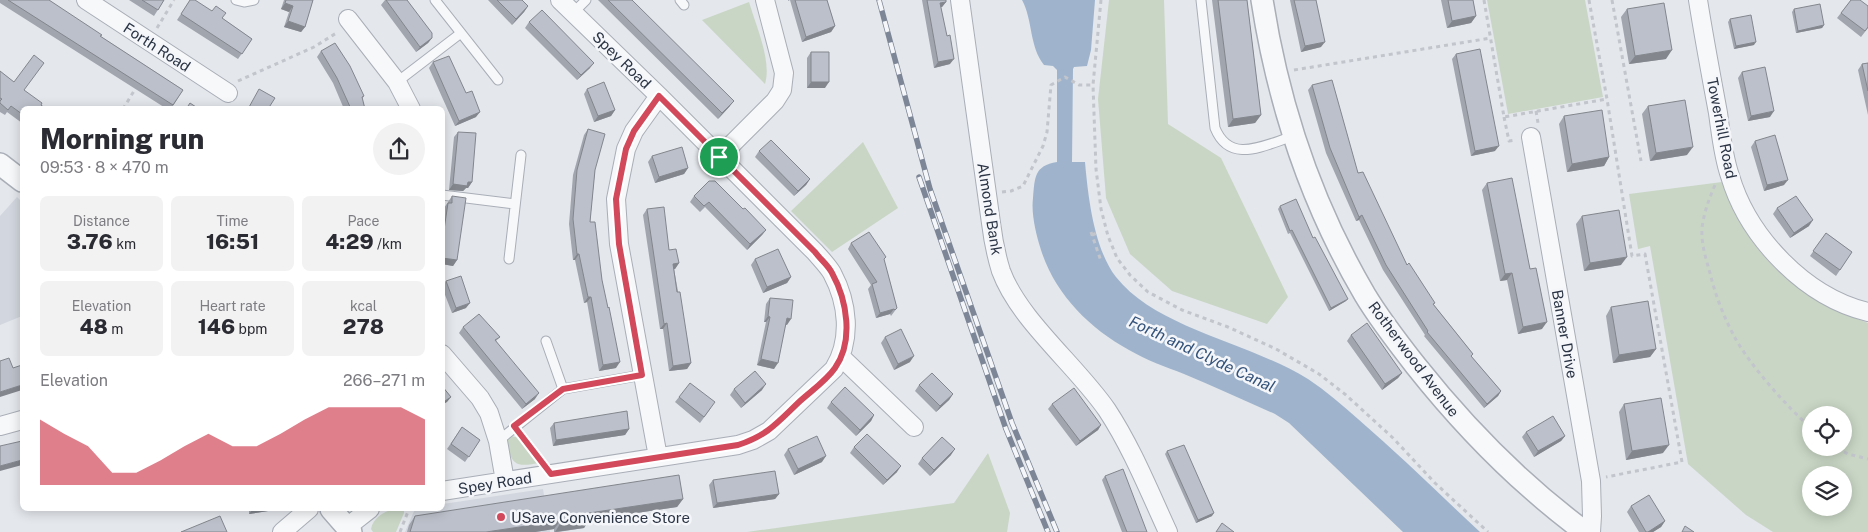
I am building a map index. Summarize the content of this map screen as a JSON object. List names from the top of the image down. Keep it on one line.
{"streets":{"street":["Forth Road","Spey Road","Towerhill Road","Almond Bank","Banner Drive","Rotherwood Avenue"]},"water":["Forth and Clyde Canal"],"places":["USave Convenience Store"],"page":{"heading":["Morning run","09:53 · 8 × 470 m"],"stats":[["Distance","3.76 km"],["Time","16:51"],["Pace","4:29 /km"],["Elevation","48 m"],["Heart rate","146 bpm"],["kcal","278"]],"chart":["Elevation","266–271 m"]}}
